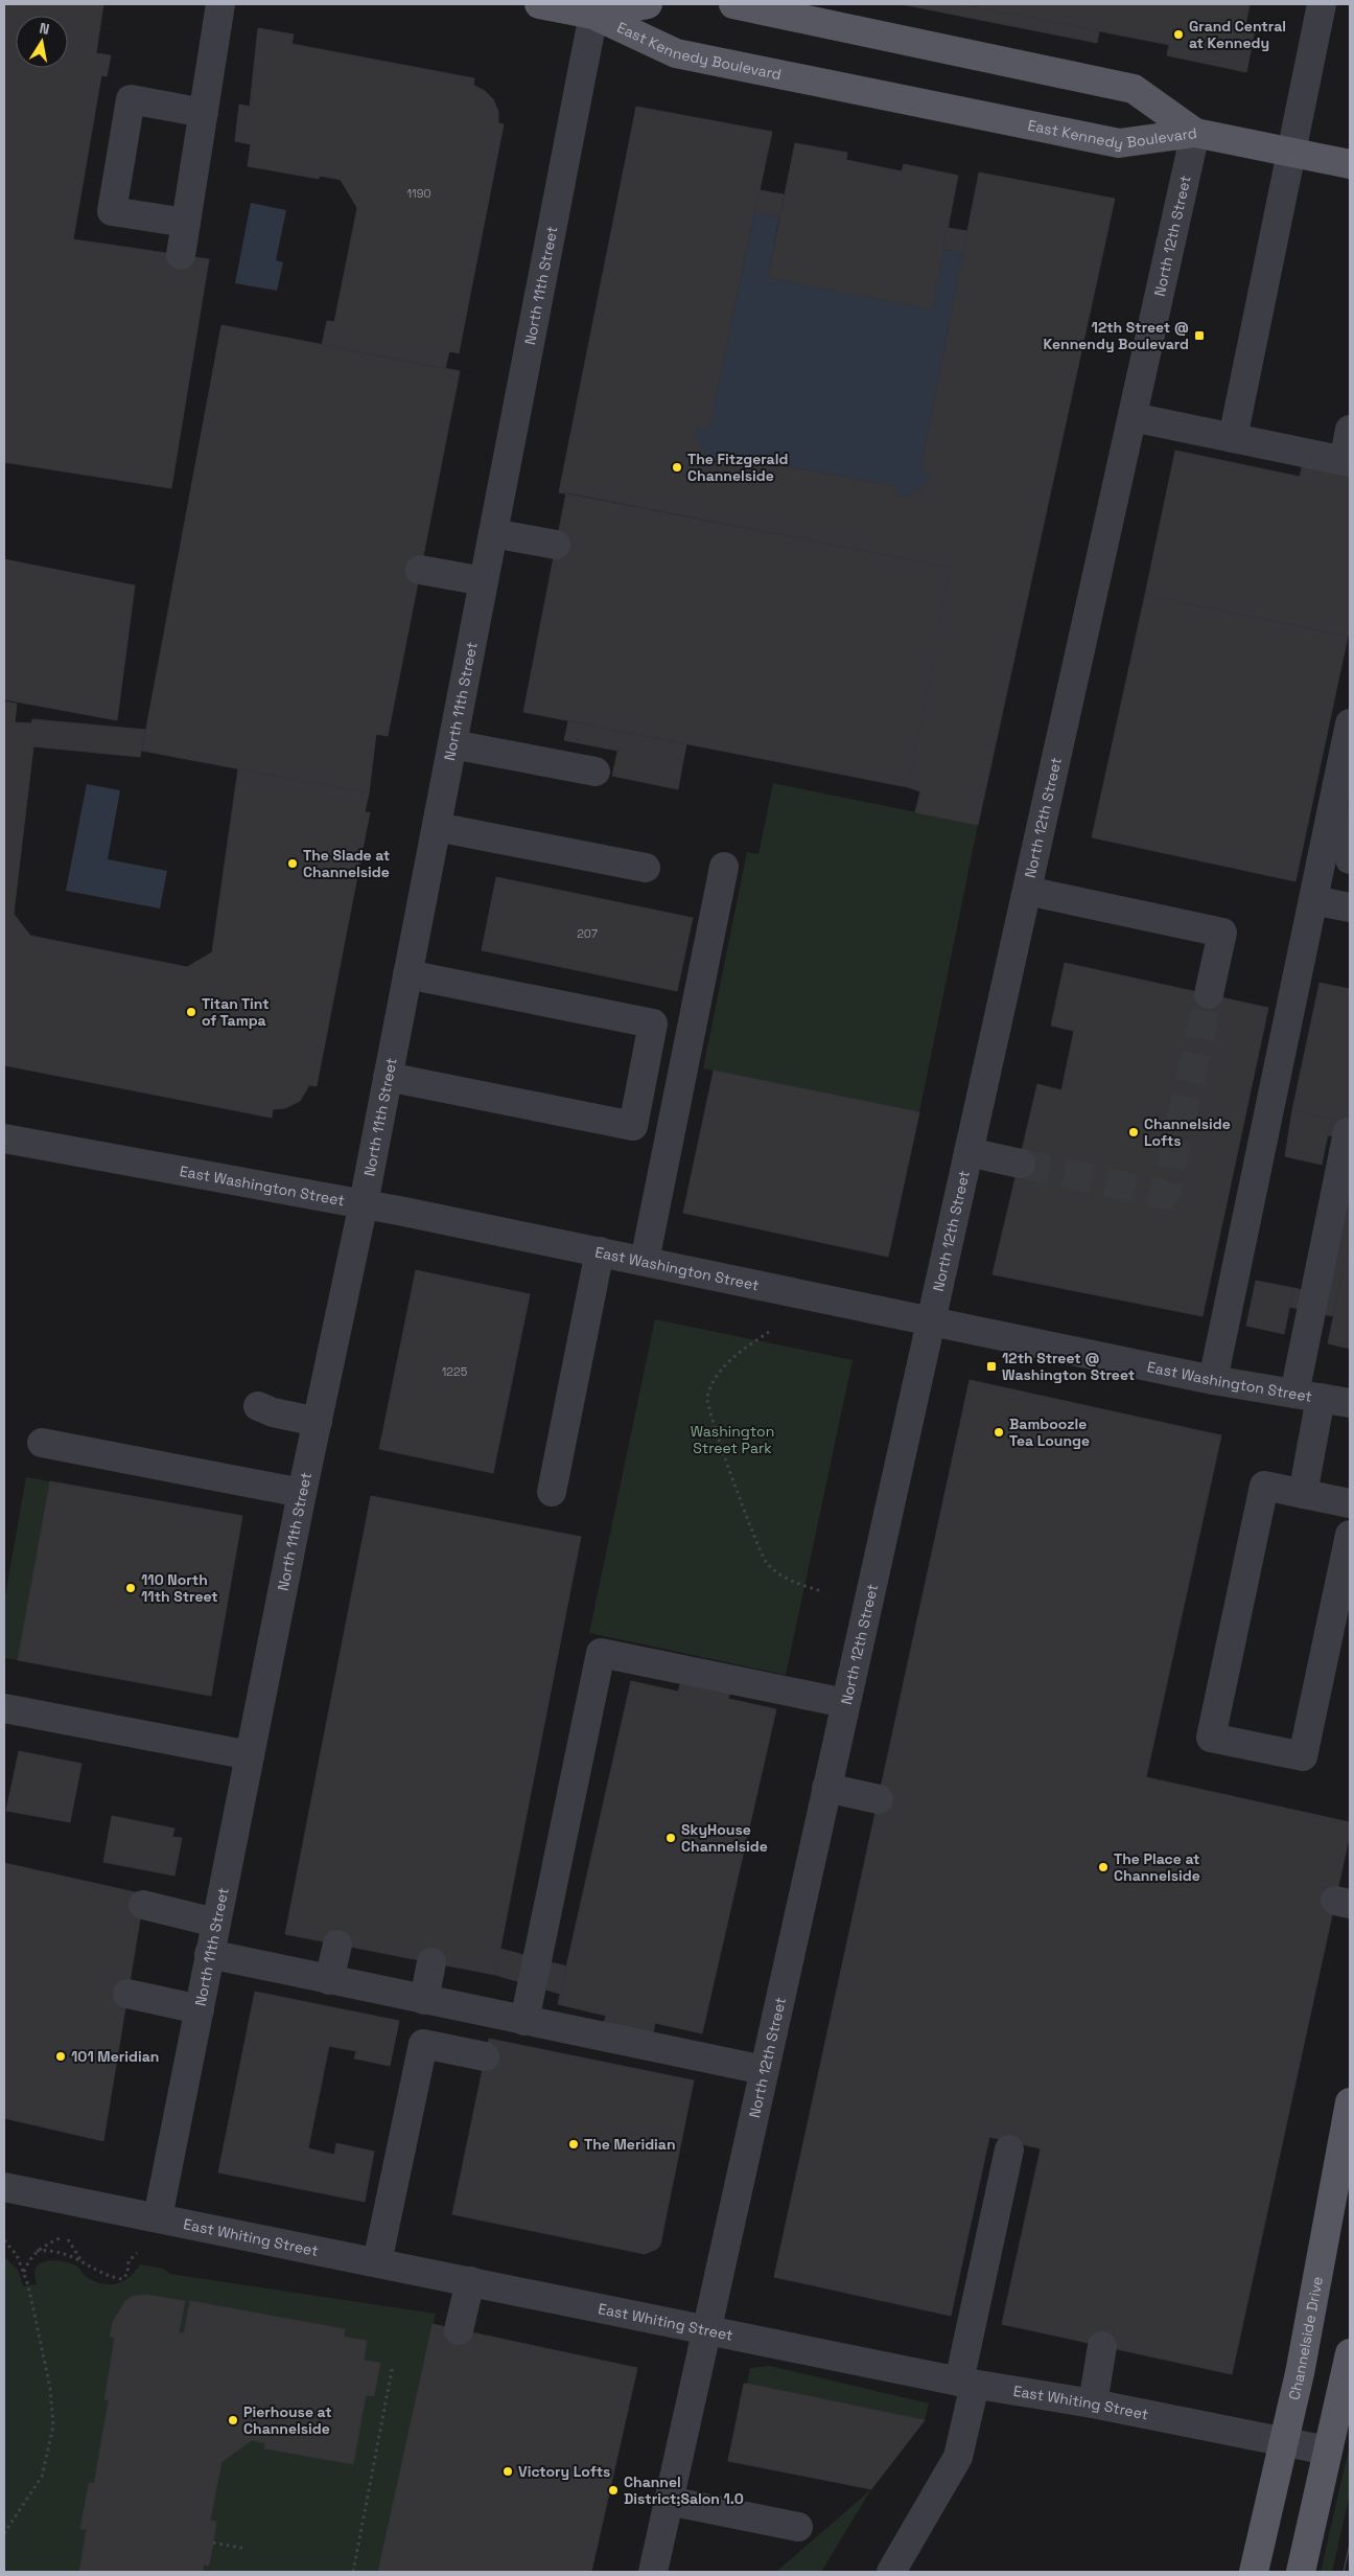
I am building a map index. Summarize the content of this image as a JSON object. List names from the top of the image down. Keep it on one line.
{"streets":{"main road":["East Kennedy Boulevard","Channelside Drive"],"street":["North 12th Street","North 11th Street","East Washington Street","East Whiting Street"]},"crossings":[["East Kennedy Boulevard","North 12th Street"],["East Kennedy Boulevard","North 11th Street"],["North 12th Street","East Washington Street"],["North 12th Street","East Whiting Street"],["North 11th Street","East Washington Street"],["North 11th Street","East Whiting Street"],["East Whiting Street","Channelside Drive"]],"parks":["Washington Street Park"],"places":{"other":["Grand Central at Kennedy","The Fitzgerald Channelside","The Slade at Channelside","Titan Tint of Tampa","Channelside Lofts","Bamboozle Tea Lounge","110 North 11th Street","SkyHouse Channelside","The Place at Channelside","101 Meridian","The Meridian","Pierhouse at Channelside","Victory Lofts","Channel District;Salon 1.0"],"transit":["12th Street @ Kennendy Boulevard","12th Street @ Washington Street"]},"house_numbers":["1190","207","1225"],"north":"top"}
